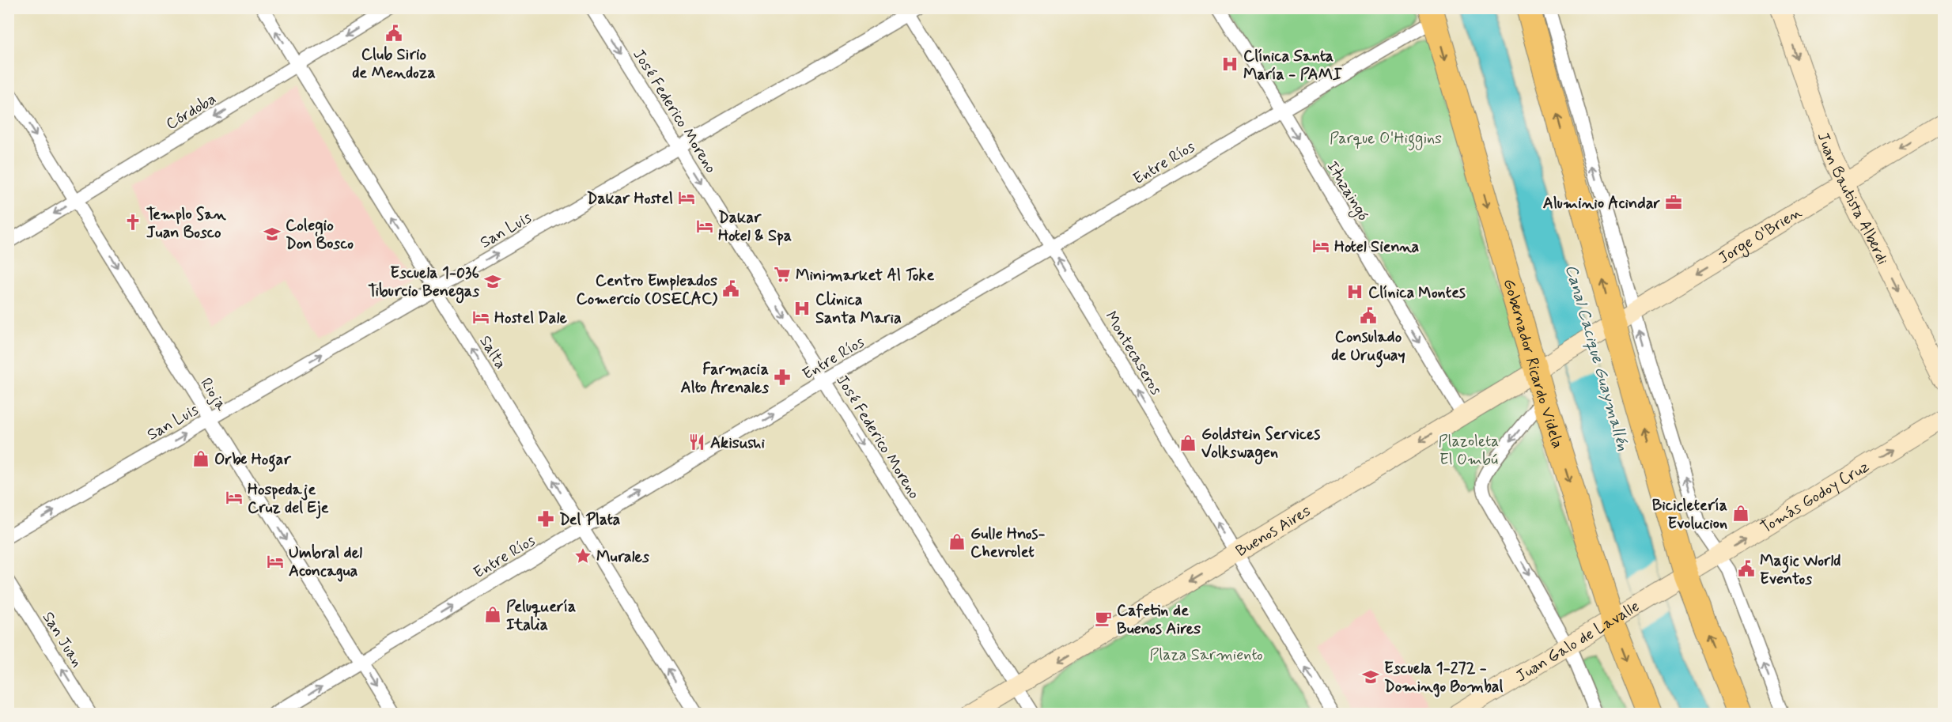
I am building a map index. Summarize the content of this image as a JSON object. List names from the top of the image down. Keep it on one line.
{"streets":{"highway":["Gobernador Ricardo Videla"],"street":["Córdoba","José Federico Moreno","Entre Ríos","Ituzaingó","Juan Bautista Alberdi","San Luis","Jorge O'Brien","Salta","Montecaseros","Rioja","Tomás Godoy Cruz","Buenos Aires","San Juan","Juan Galo de Lavalle"]},"crossings":[["Córdoba","Salta"],["Córdoba","Rioja"],["José Federico Moreno","Entre Ríos"],["José Federico Moreno","San Luis"],["José Federico Moreno","Buenos Aires"],["Entre Ríos","Ituzaingó"],["Entre Ríos","Salta"],["Entre Ríos","Montecaseros"],["Entre Ríos","Gobernador Ricardo Videla"],["Entre Ríos","Rioja"],["Ituzaingó","Buenos Aires"],["Juan Bautista Alberdi","Jorge O'Brien"],["San Luis","Salta"],["San Luis","Montecaseros"],["San Luis","Rioja"],["Jorge O'Brien","Buenos Aires"],["Montecaseros","Buenos Aires"],["Gobernador Ricardo Videla","Buenos Aires"],["Gobernador Ricardo Videla","Juan Galo de Lavalle"],["Tomás Godoy Cruz","Juan Galo de Lavalle"]],"one_way":["Córdoba","José Federico Moreno","Entre Ríos","Ituzaingó","Juan Bautista Alberdi","San Luis","Jorge O'Brien","Salta","Montecaseros","Rioja","Tomás Godoy Cruz","Buenos Aires","San Juan"],"water":["Canal Cacique Guaymallén"],"parks":["Parque O'Higgins","Plazoleta El Ombú","Plaza Sarmiento"],"places":{"public building":["Club Sirio de Mendoza","Centro Empleados Comercio (OSECAC)","Consulado de Uruguay","Magic World Eventos"],"hospital":["Clínica Santa María - PAMI","Clínica Montes","Clinica Santa Maria"],"hotel":["Dakar Hostel","Dakar Hotel & Spa","Hotel Sienna","Hostel Dale","Hospedaje Cruz del Eje","Umbral del Aconcagua"],"office":["Aluminio Acindar"],"church":["Templo San Juan Bosco"],"school or university":["Colegio Don Bosco","Escuela 1-036 Tiburcio Benegas","Escuela 1-272 - Domingo Bombal"],"supermarket":["Minimarket Al Toke"],"pharmacy":["Farmacia Alto Arenales","Del Plata"],"restaurant":["Akisushi"],"shop":["Goldstein Services Volkswagen","Orbe Hogar","Bicicletería Evolucion","Gulle Hnos- Chevrolet","Peluquería Italia"],"place":["Murales"],"cafe":["Cafetin de Buenos Aires"]}}
